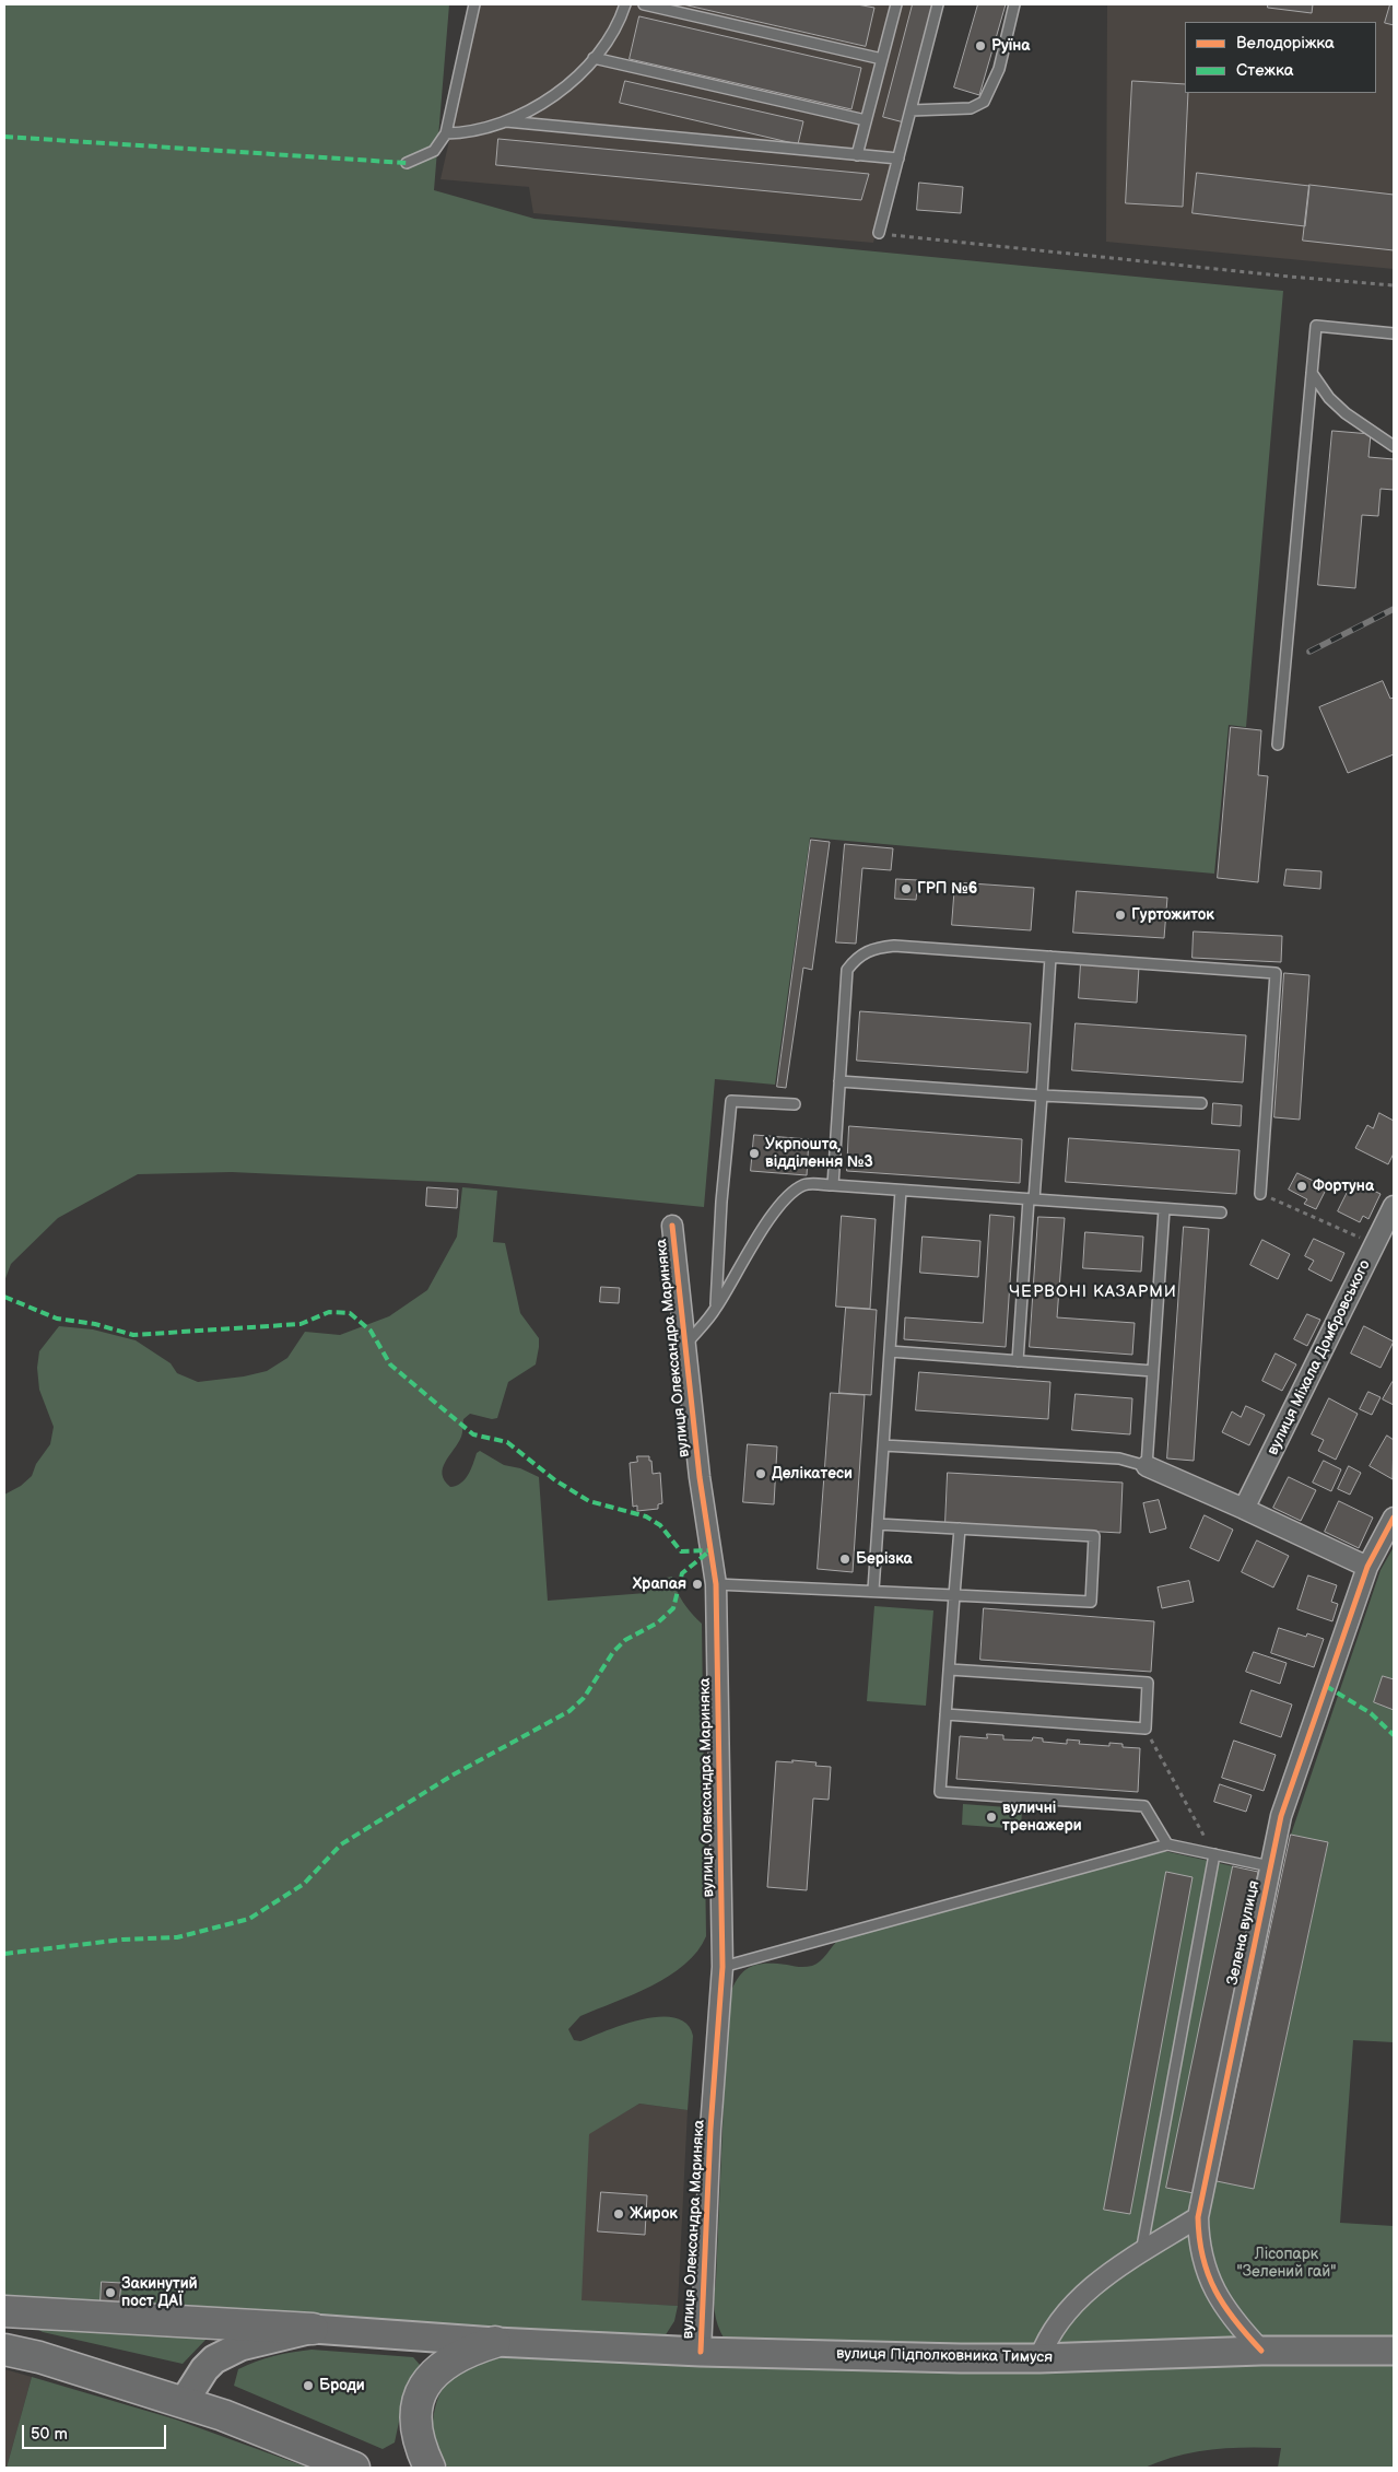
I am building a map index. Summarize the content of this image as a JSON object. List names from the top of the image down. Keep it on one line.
{"streets":{"main road":["вулиця Підполковника Тимуся"],"street":["вулиця Олександра Мариняка","вулиця Міхала Домбровського","Зелена вулиця"]},"crossings":[["вулиця Олександра Мариняка","вулиця Підполковника Тимуся"],["Зелена вулиця","вулиця Підполковника Тимуся"]],"districts":["ЧЕРВОНІ КАЗАРМИ"],"parks":["Лісопарк \"Зелений гай\""],"places":["Руїна","ГРП №6","Гуртожиток","Укрпошта, відділення №3","Фортуна","Делікатеси","Берізка","Храпая","вуличні тренажери","Жирок","Закинутий пост ДАЇ","Броди"],"legend":["Велодоріжка","Стежка"],"scale_bar":"50 m"}
